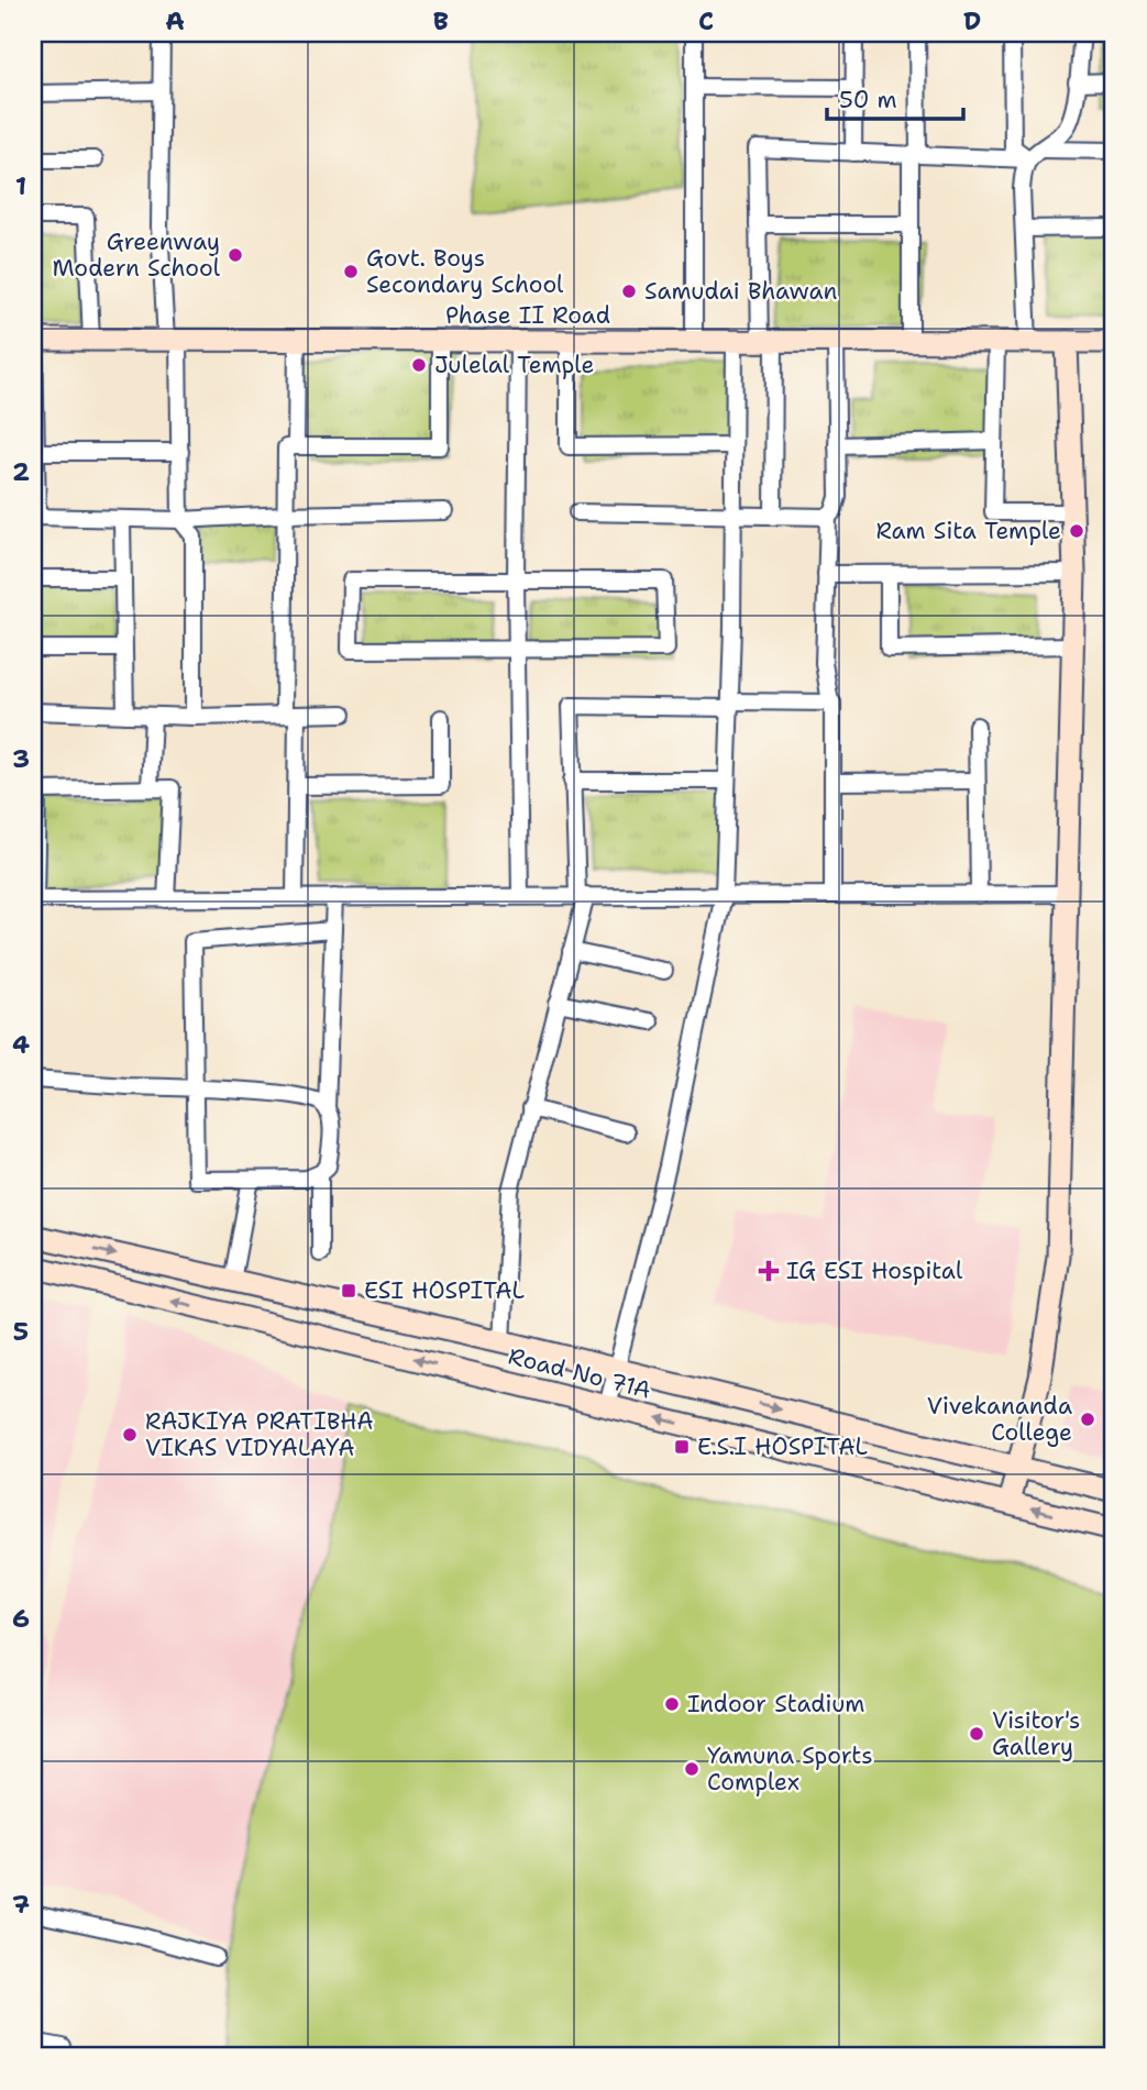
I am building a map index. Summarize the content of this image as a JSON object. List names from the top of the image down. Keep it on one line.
{"streets":{"street":["Phase II Road","Road No 71A"]},"places":{"other":["Greenway Modern School","Govt. Boys Secondary School","Samudai Bhawan","Julelal Temple","Ram Sita Temple","Vivekananda College","RAJKIYA PRATIBHA VIKAS VIDYALAYA","Indoor Stadium","Visitor's Gallery","Yamuna Sports Complex"],"health":["IG ESI Hospital"],"transit":["ESI HOSPITAL","E.S.I HOSPITAL"]},"scale_bar":"50 m","grid":{"columns":["A","B","C","D"],"rows":["1","2","3","4","5","6","7"]}}
